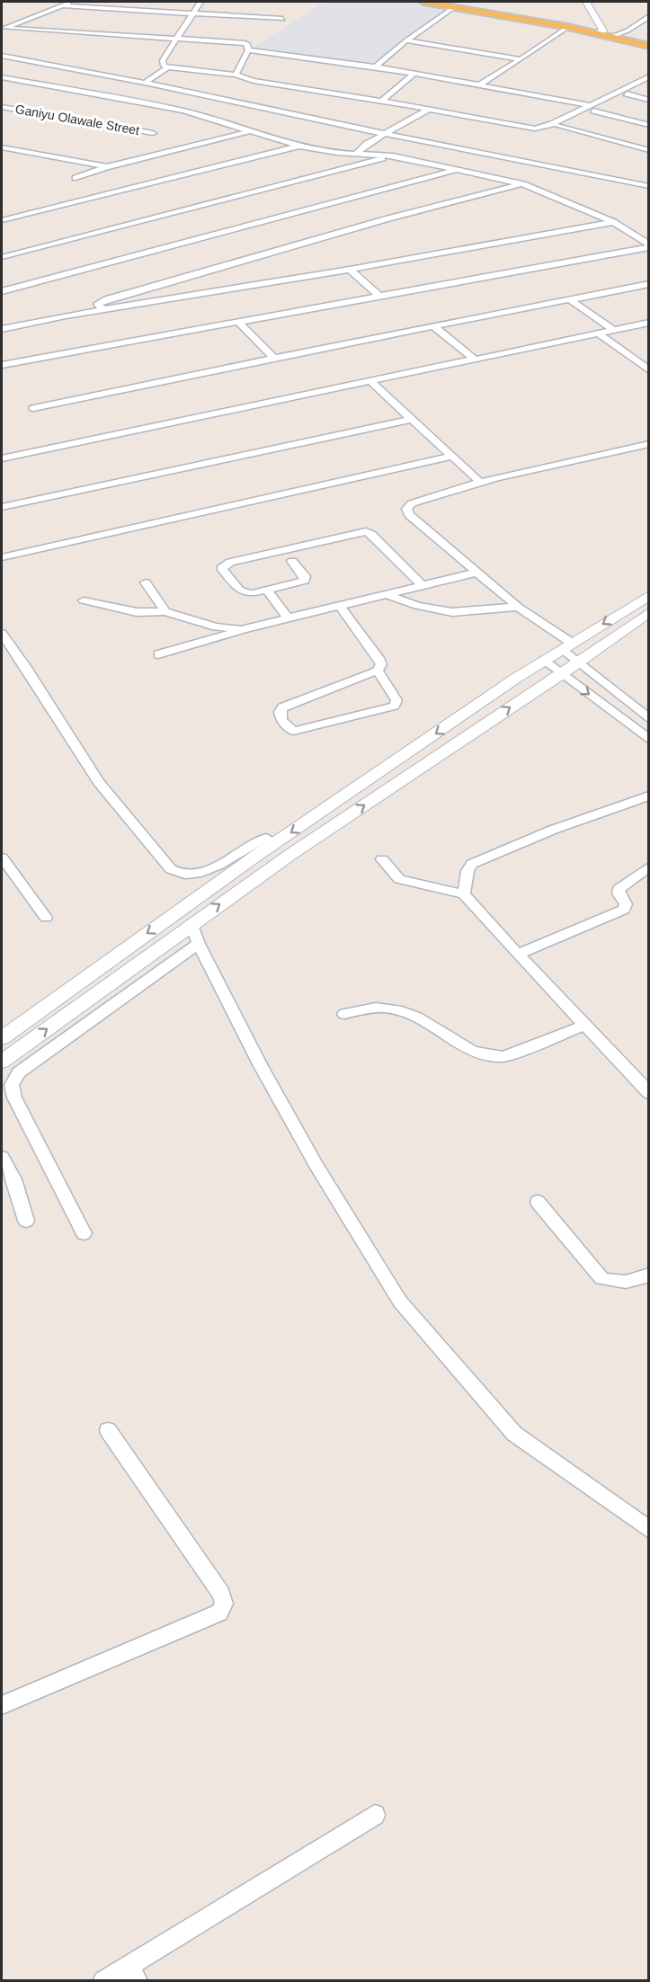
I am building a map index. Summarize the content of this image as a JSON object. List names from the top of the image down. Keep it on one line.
{"streets":{"street":["Ganiyu Olawale Street"]}}
